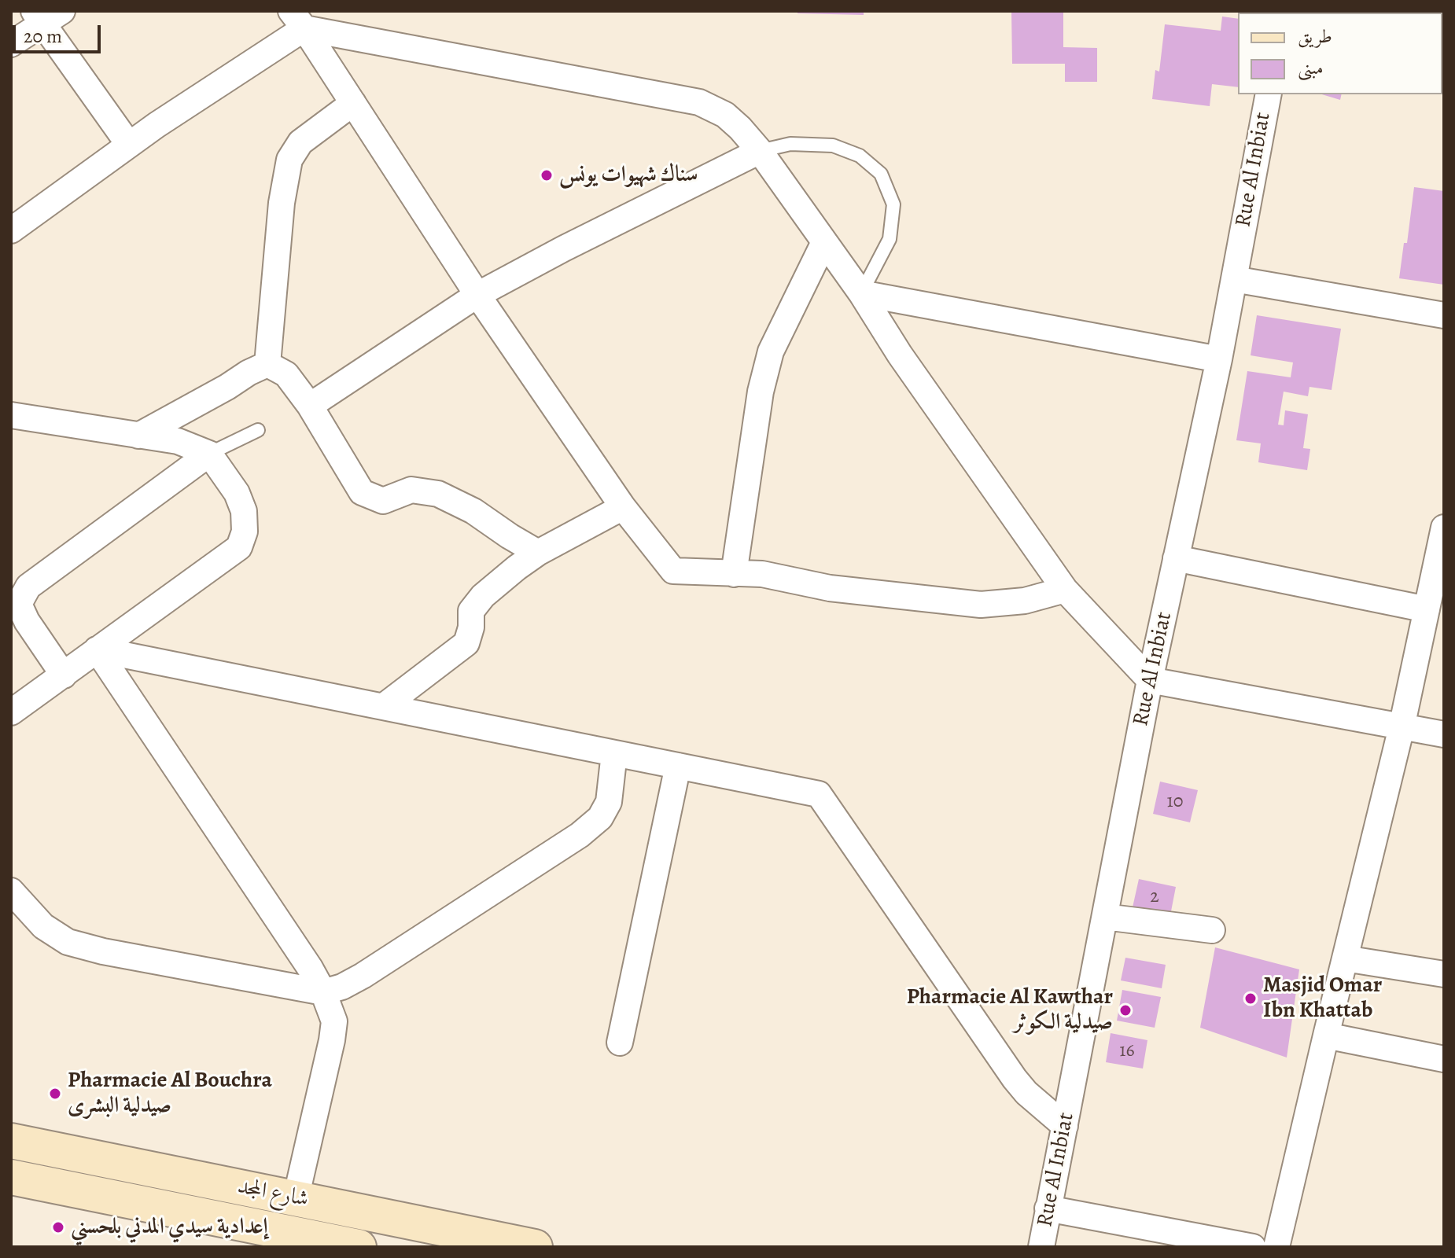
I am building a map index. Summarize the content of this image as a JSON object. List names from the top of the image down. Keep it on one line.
{"streets":{"main road":["شارع المجد"],"street":["Rue Al Inbiat"]},"places":["سناك شهيوات يونس","Masjid Omar Ibn Khattab","Pharmacie Al Kawthar صيدلية الكوثر","Pharmacie Al Bouchra صيدلية البشرى","إعدادية سيدي المدني بلحسني"],"house_numbers":["10","2","16"],"legend":["طريق","مبنى"],"scale_bar":"20 m"}
